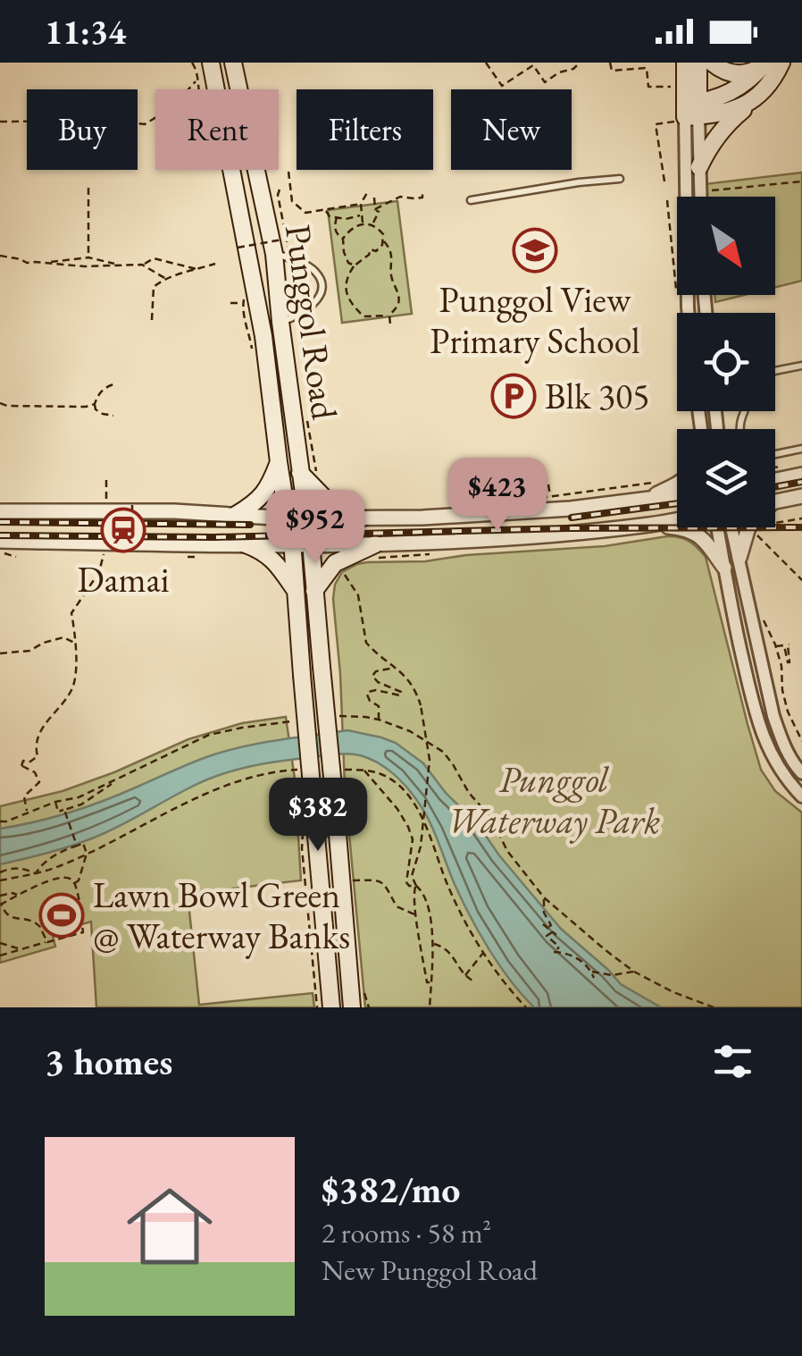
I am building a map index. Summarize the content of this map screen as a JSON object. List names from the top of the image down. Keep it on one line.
{"streets":{"main road":["Punggol Road"]},"parks":["Punggol Waterway Park"],"places":{"school or university":["Punggol View Primary School"],"parking":["Blk 305"],"station":["Damai"],"sports":["Lawn Bowl Green @ Waterway Banks"]},"north":"bottom right","page":{"status":"11:34","chip":["Buy","Rent","Filters","New"],"price":["$423","$952","$382"],"heading":"3 homes","list":[{"name":"$382/mo","note":"2 rooms · 58 m² · New Punggol Road"}]}}
